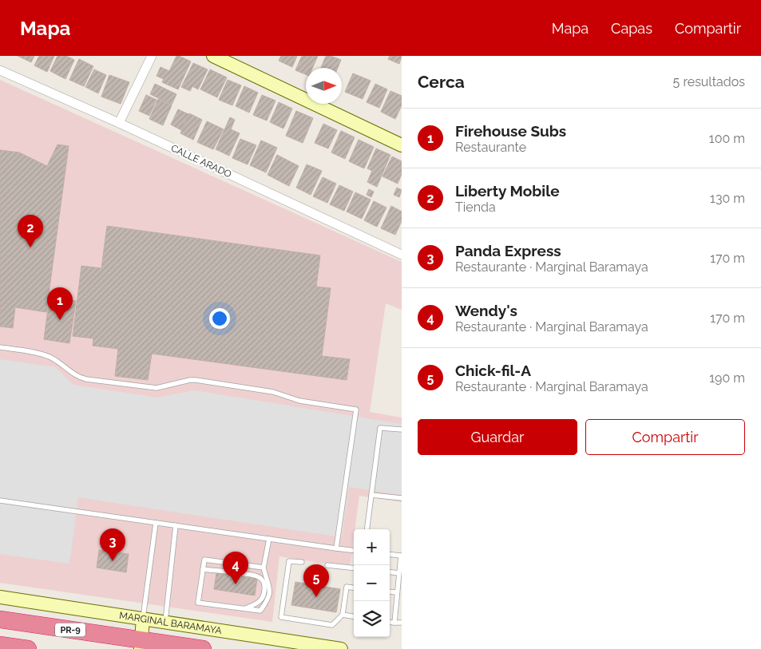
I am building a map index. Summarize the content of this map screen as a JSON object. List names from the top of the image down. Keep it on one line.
{"streets":{"highway":["PR-9"],"street":["CALLE ARADO","MARGINAL BARAMAYA"]},"north":"right","page":{"header":"Mapa","nav":["Mapa","Capas","Compartir"],"heading":["Cerca","5 resultados"],"list":[{"mark":"1","name":"Firehouse Subs","note":"Restaurante","value":"100 m"},{"mark":"2","name":"Liberty Mobile","note":"Tienda","value":"130 m"},{"mark":"3","name":"Panda Express","note":"Restaurante · Marginal Baramaya","value":"170 m"},{"mark":"4","name":"Wendy's","note":"Restaurante · Marginal Baramaya","value":"170 m"},{"mark":"5","name":"Chick-fil-A","note":"Restaurante · Marginal Baramaya","value":"190 m"}],"pins":["2","1","3","4","5"],"buttons":["Guardar","Compartir"],"map_buttons":["+","−"]}}
